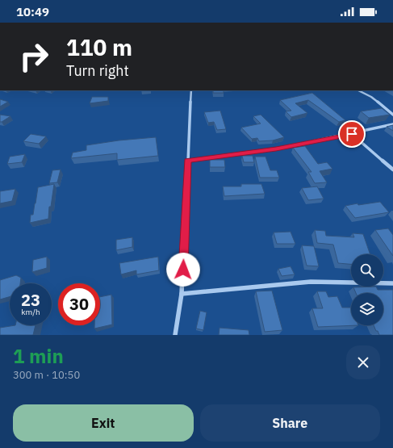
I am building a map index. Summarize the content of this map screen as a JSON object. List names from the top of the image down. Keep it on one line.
{"page":{"status":"10:49","turn":["110 m","Turn right"],"speed":"23 km/h","limit":"30","heading":["1 min","300 m · 10:50"],"buttons":["Exit","Share"]}}
